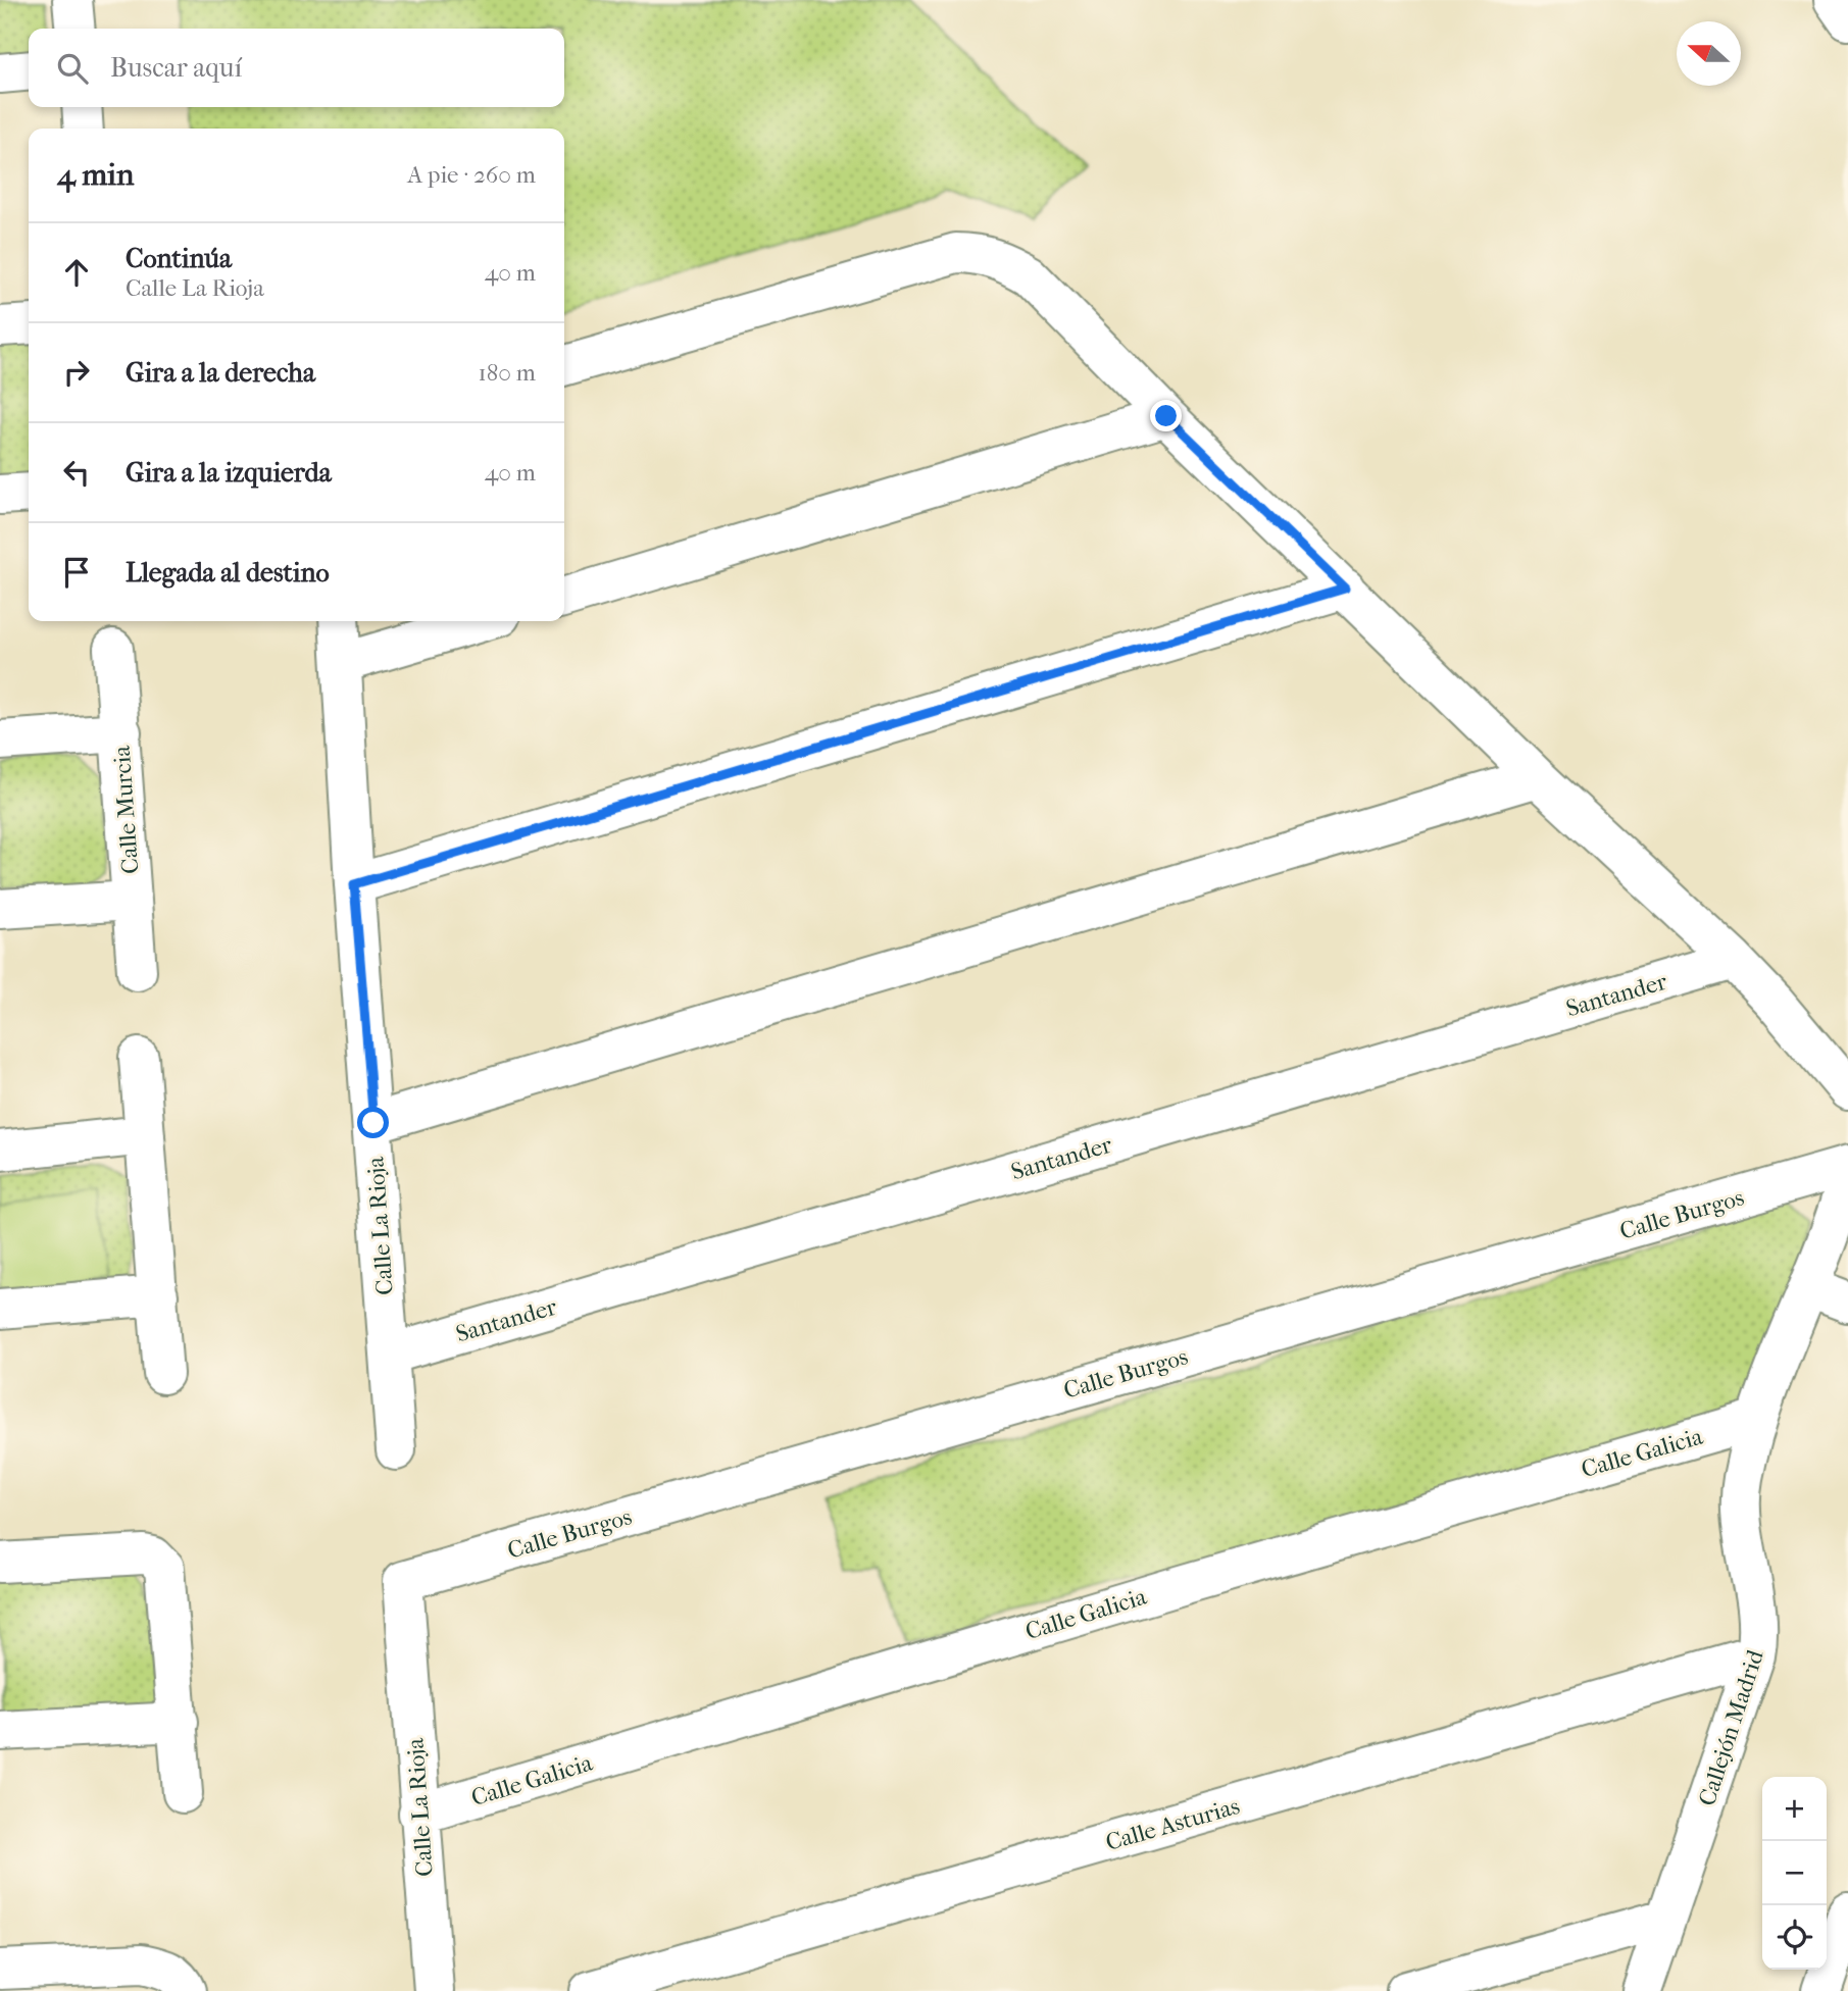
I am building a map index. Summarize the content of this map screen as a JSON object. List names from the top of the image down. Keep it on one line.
{"streets":{"street":["Calle Murcia","Santander","Calle Burgos","Calle La Rioja","Calle Galicia","Callejón Madrid","Calle Asturias"]},"crossings":[["Santander","Calle La Rioja"],["Calle Burgos","Calle La Rioja"],["Calle La Rioja","Calle Galicia"],["Calle Galicia","Callejón Madrid"],["Callejón Madrid","Calle Asturias"]],"north":"left","page":{"search":"Buscar aquí","heading":["4 min","A pie · 260 m"],"list":[["Continúa","Calle La Rioja","40 m"],["Gira a la derecha","180 m"],["Gira a la izquierda","40 m"],"Llegada al destino"],"map_buttons":["+","−"]}}
